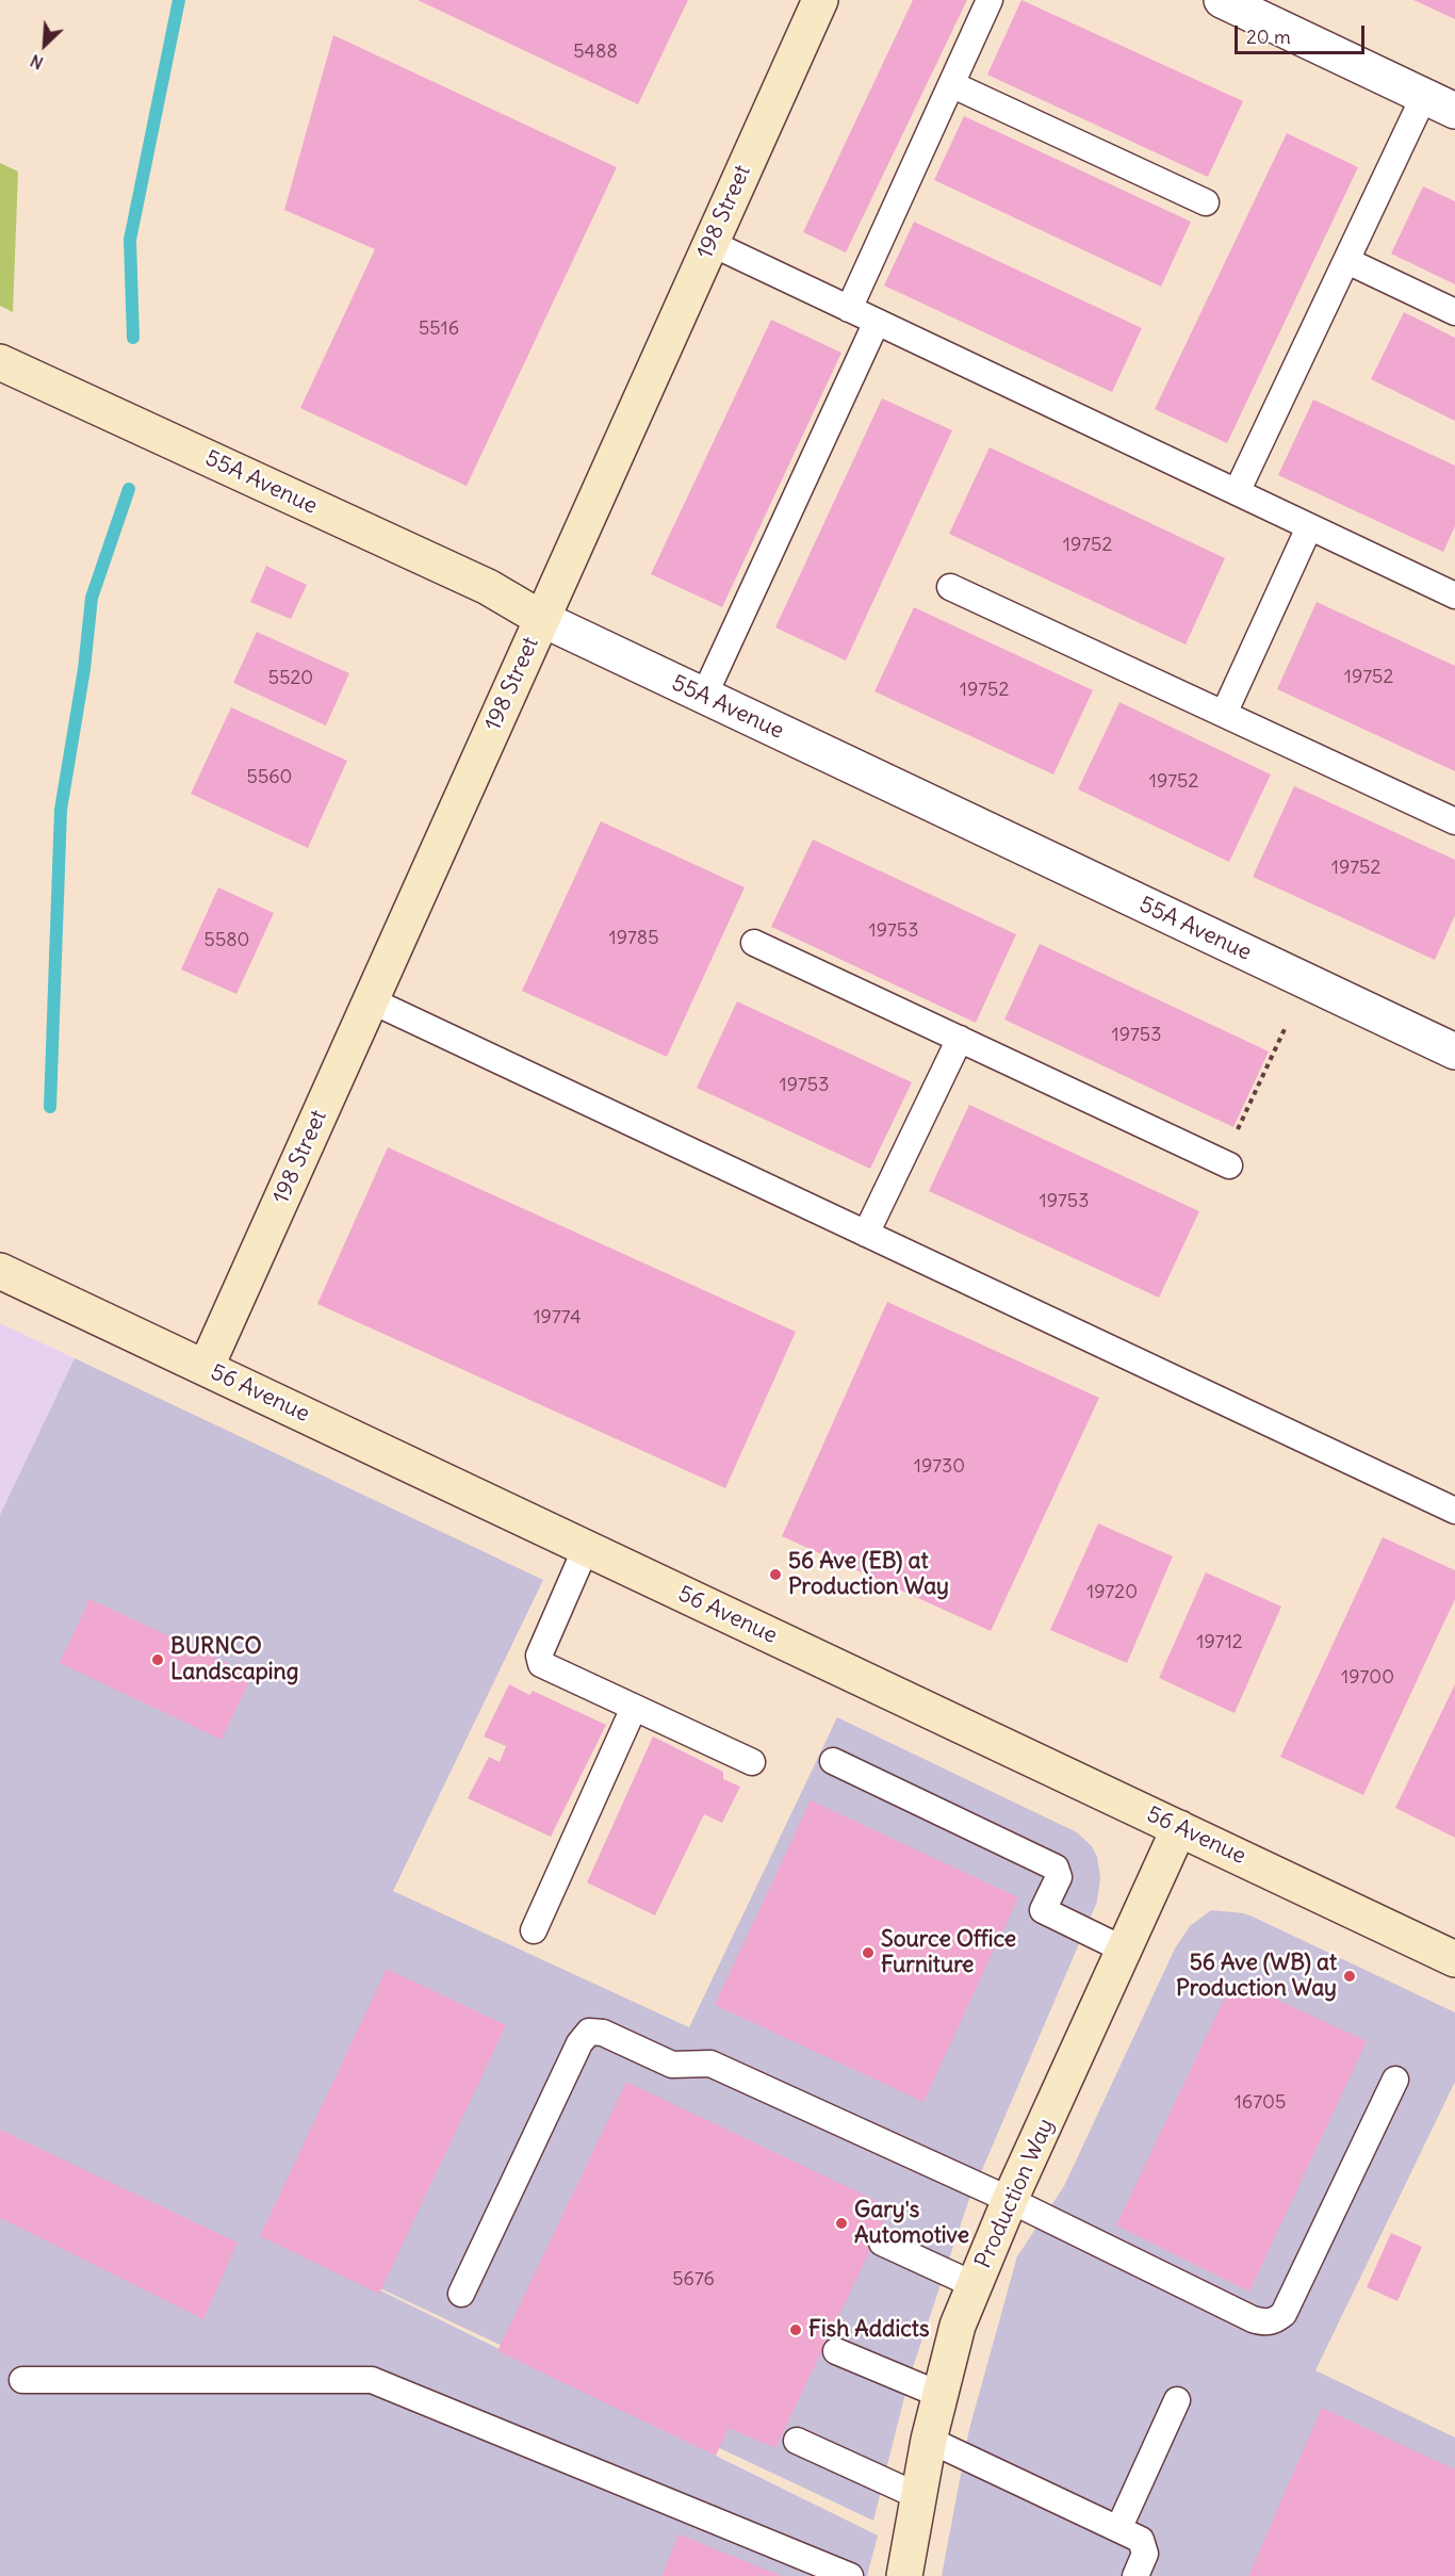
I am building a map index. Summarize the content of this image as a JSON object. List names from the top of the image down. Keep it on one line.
{"streets":{"street":["198 Street","55A Avenue","56 Avenue","Production Way"]},"crossings":[["198 Street","55A Avenue"],["198 Street","56 Avenue"],["56 Avenue","Production Way"]],"places":["56 Ave (EB) at Production Way","BURNCO Landscaping","Source Office Furniture","56 Ave (WB) at Production Way","Gary's Automotive","Fish Addicts"],"house_numbers":["5488","5516","19752","19752","5520","19752","5560","19752","19752","19753","19785","5580","19753","19753","19753","19774","19730","19720","19712","19700","16705","5676"],"scale_bar":"20 m","north":"bottom left"}
